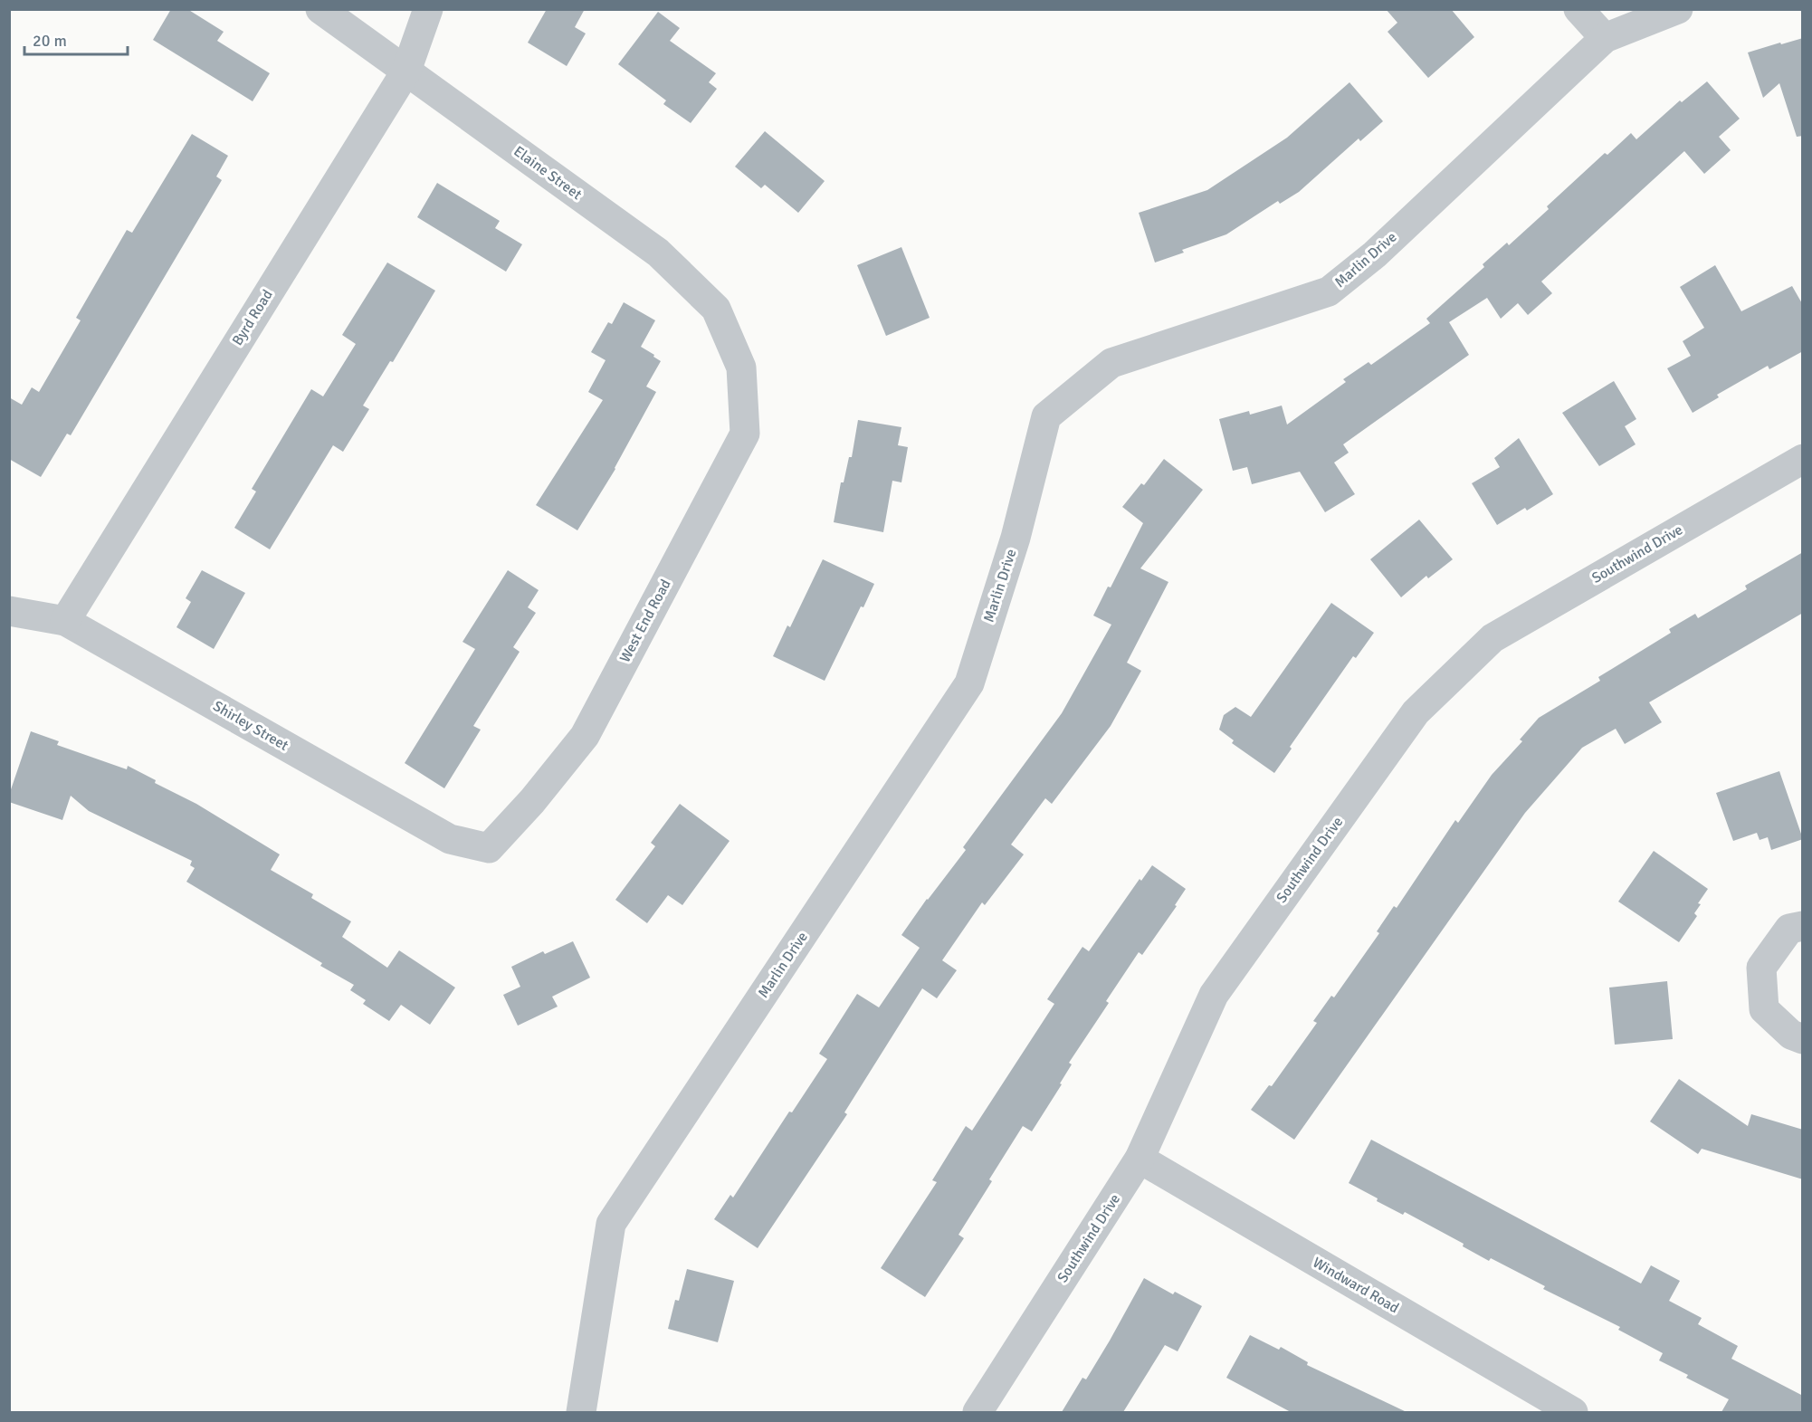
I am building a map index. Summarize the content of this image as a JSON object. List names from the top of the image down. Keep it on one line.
{"streets":{"street":["Elaine Street","Marlin Drive","Byrd Road","Southwind Drive","West End Road","Shirley Street","Windward Road"]},"crossings":[["Elaine Street","Byrd Road"],["Elaine Street","West End Road"],["Byrd Road","Shirley Street"],["Southwind Drive","Windward Road"],["West End Road","Shirley Street"]],"scale_bar":"20 m"}
